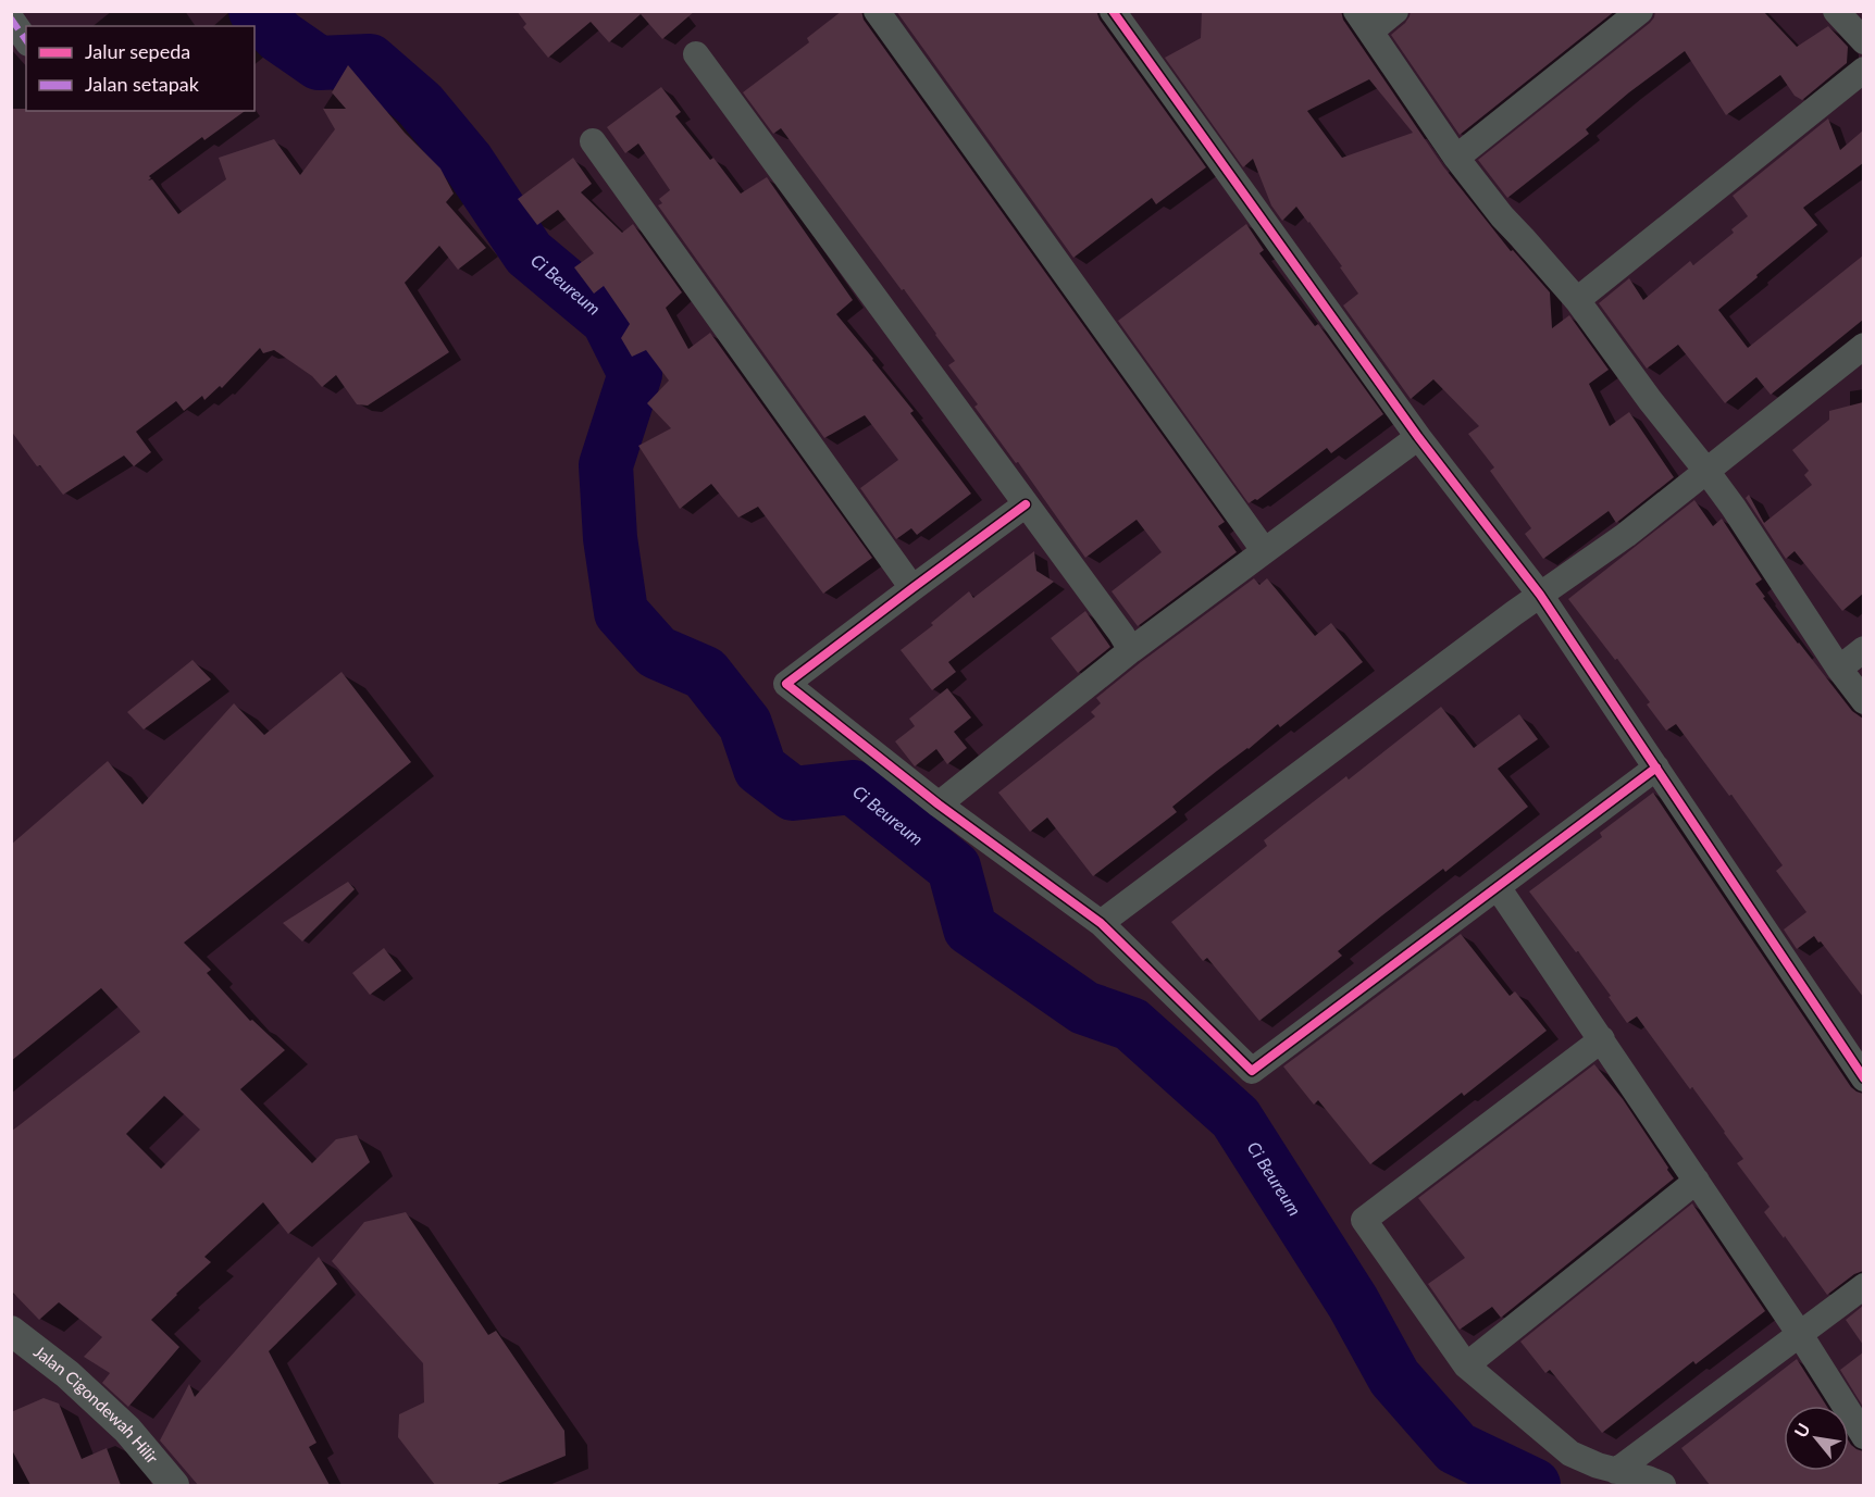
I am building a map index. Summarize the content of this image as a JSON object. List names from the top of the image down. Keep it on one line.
{"streets":{"street":["Jalan Cigondewah Hilir"]},"water":["Ci Beureum"],"legend":["Jalur sepeda","Jalan setapak"],"north":"top left"}
